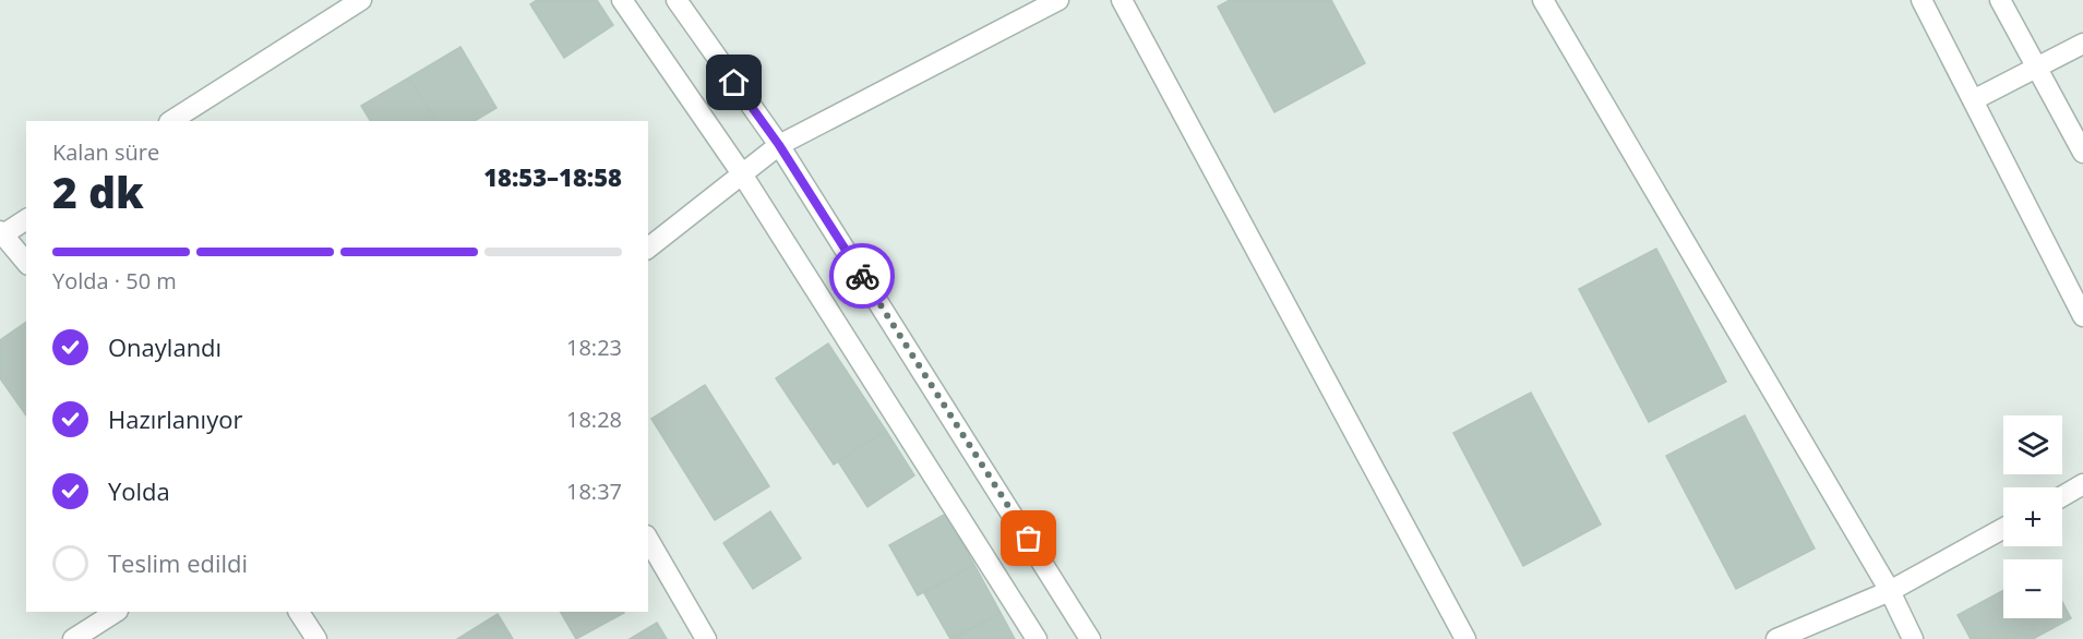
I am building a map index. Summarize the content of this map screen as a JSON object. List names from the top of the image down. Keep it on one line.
{"page":{"heading":["2 dk","Kalan süre","18:53–18:58"],"bar":"Yolda · 50 m","list":[["Onaylandı","18:23"],["Hazırlanıyor","18:28"],["Yolda","18:37"],"Teslim edildi"],"map_buttons":["+","−"]}}
